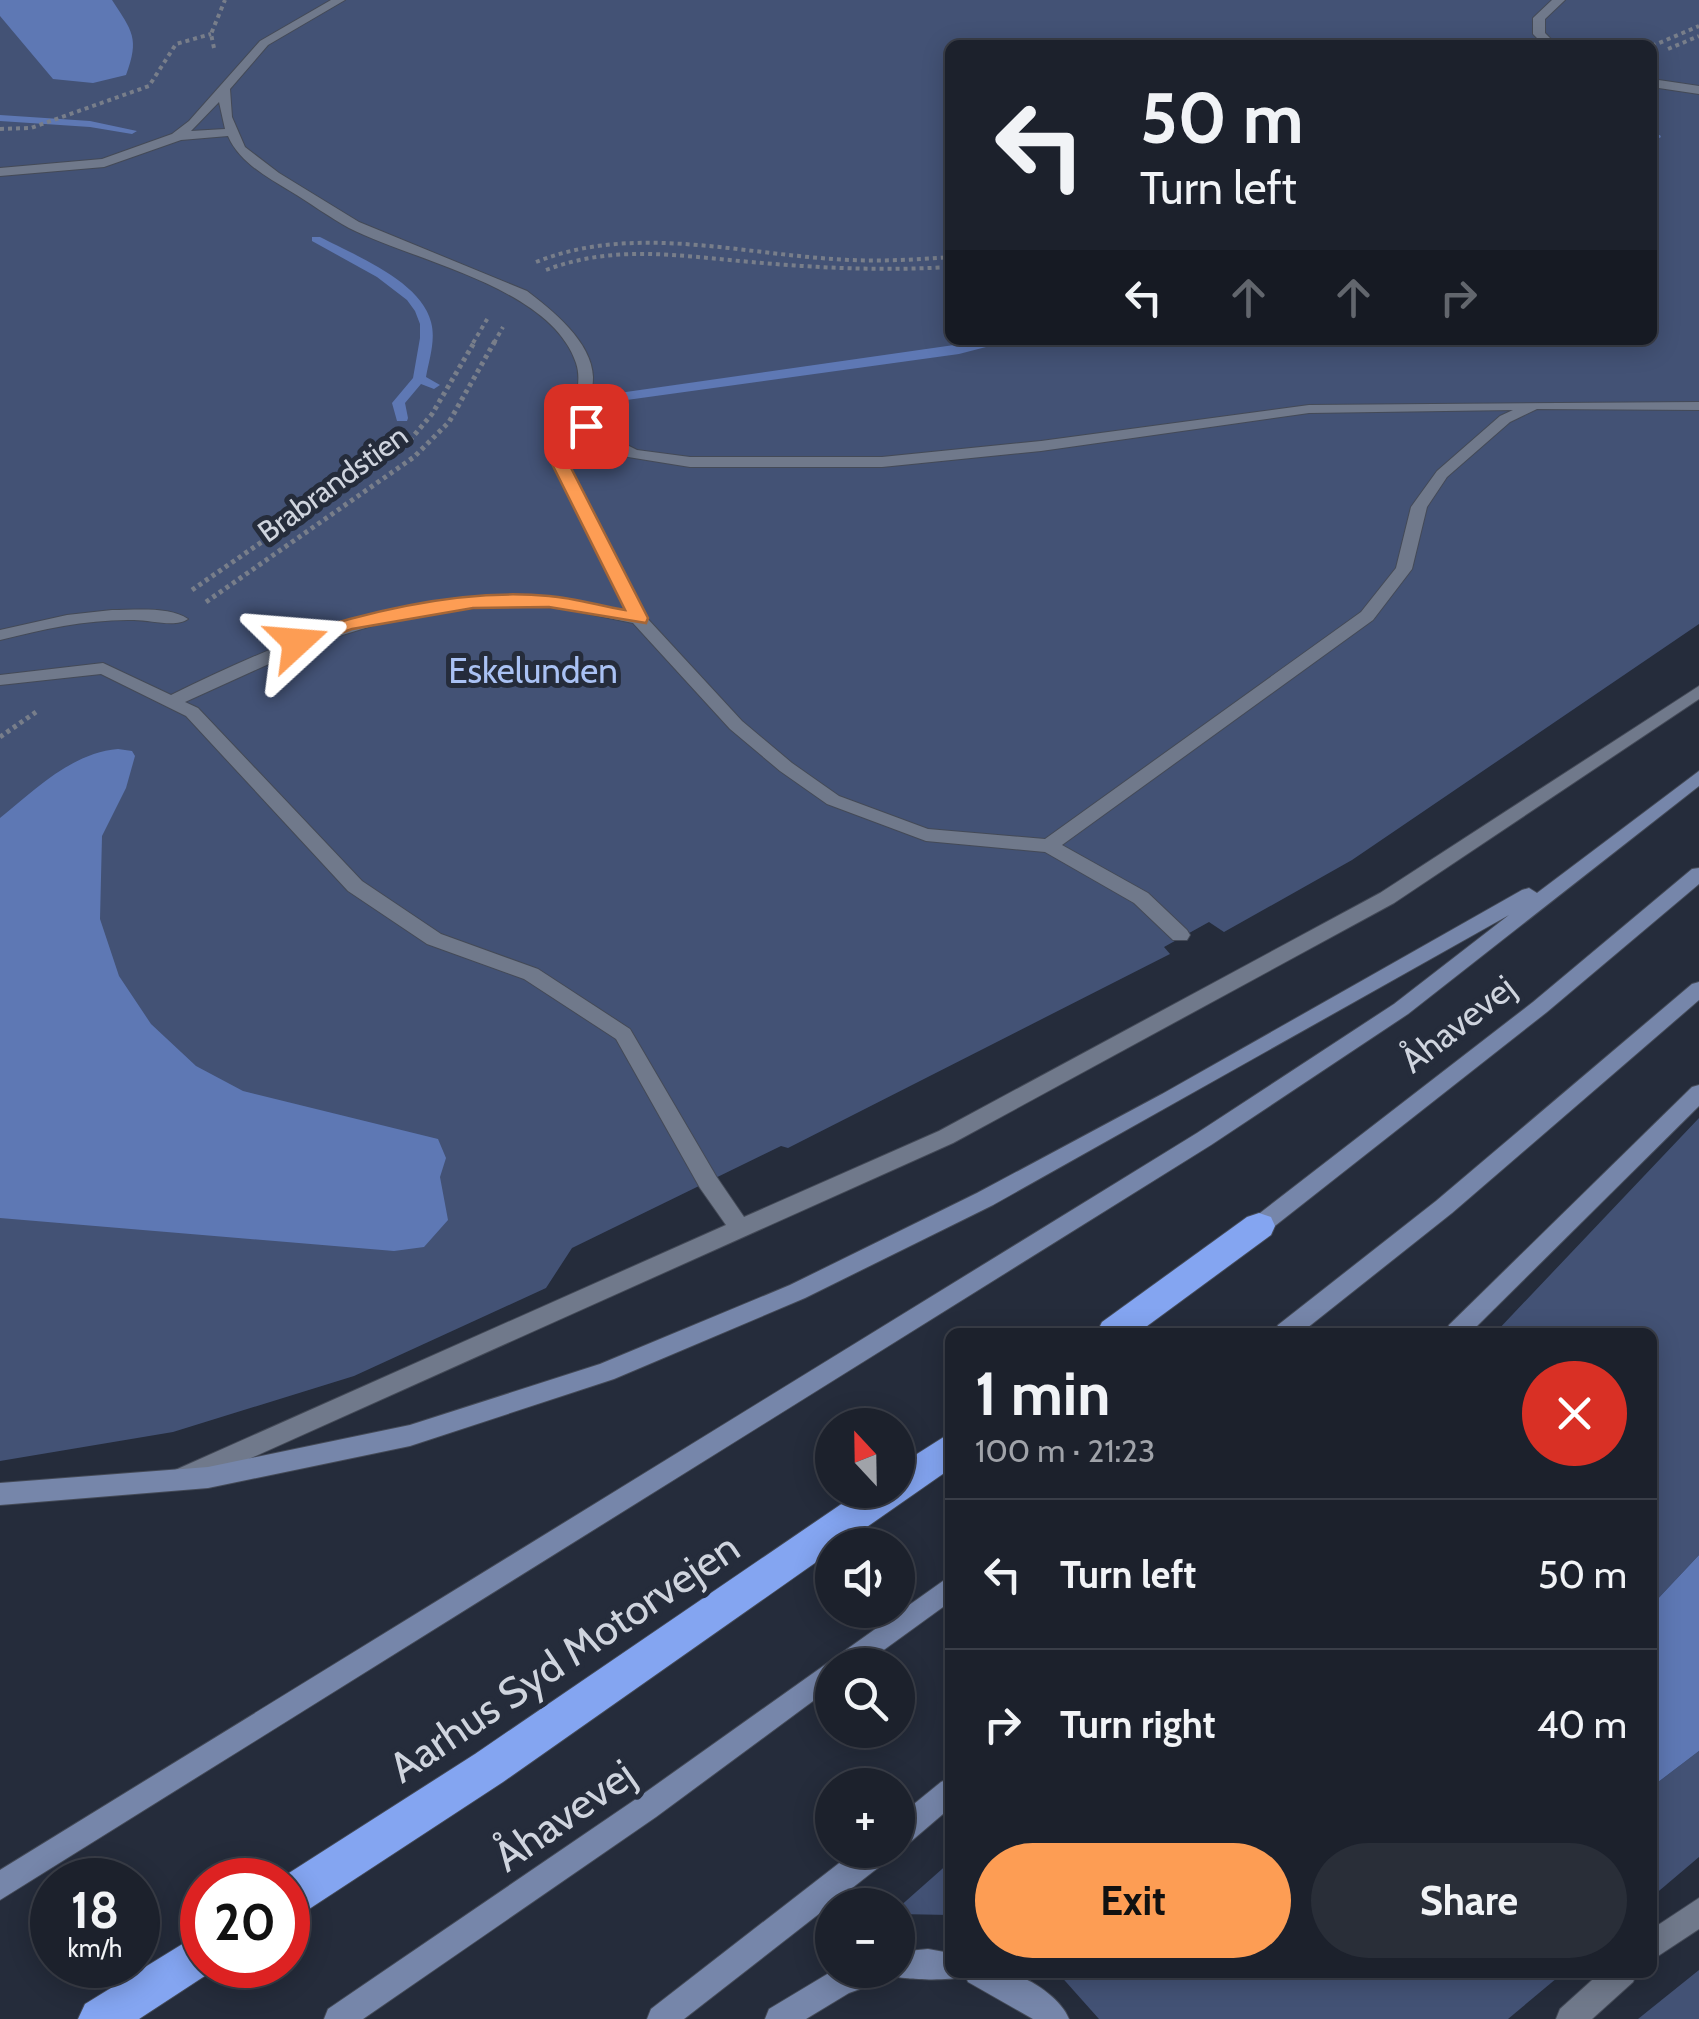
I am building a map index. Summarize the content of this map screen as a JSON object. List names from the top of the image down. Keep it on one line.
{"streets":{"highway":["Aarhus Syd Motorvejen"],"main road":["Åhavevej"],"path":["Brabrandstien"]},"parks":["Eskelunden"],"north":"top","page":{"turn":["50 m","Turn left"],"heading":["1 min","100 m · 21:23"],"map_buttons":["+","−"],"list":[{"name":"Turn left","value":"50 m"},{"name":"Turn right","value":"40 m"}],"buttons":["Exit","Share"],"speed":"18 km/h","limit":"20"}}
